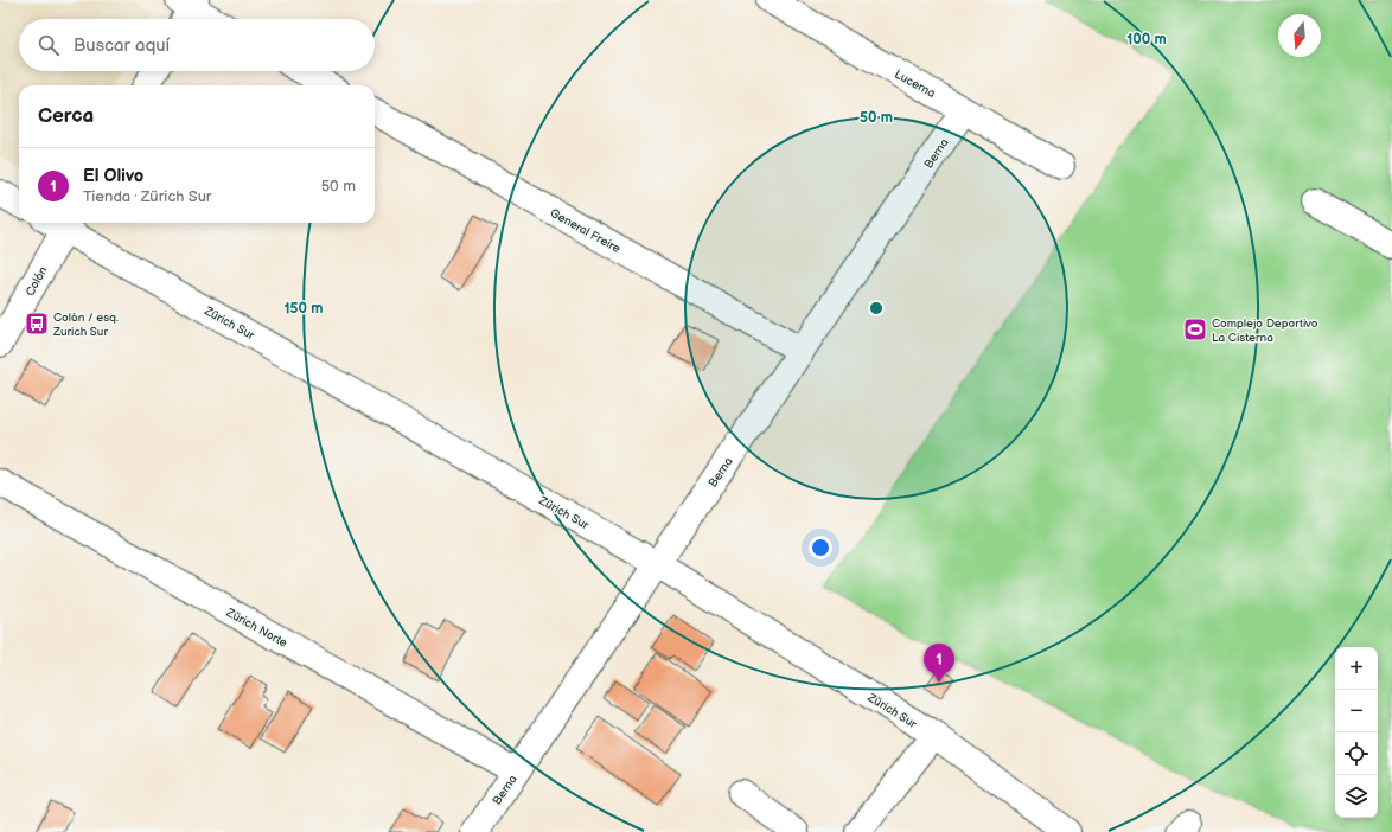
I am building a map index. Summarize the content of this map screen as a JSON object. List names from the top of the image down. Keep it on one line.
{"streets":{"street":["Lucerna","Berna","General Freire","Colón","Zürich Sur","Zürich Norte"]},"crossings":[["Lucerna","Berna"],["Berna","General Freire"],["Berna","Zürich Sur"],["Berna","Zürich Norte"]],"places":{"bus stop":["Colón / esq. Zurich Sur"],"sports":["Complejo Deportivo La Cisterna"]},"north":"bottom","page":{"search":"Buscar aquí","heading":"Cerca","list":[{"mark":"1","name":"El Olivo","note":"Tienda · Zürich Sur","value":"50 m"}],"pins":"1","map_buttons":["+","−"]},"rings":["100 m","50 m","150 m"]}
